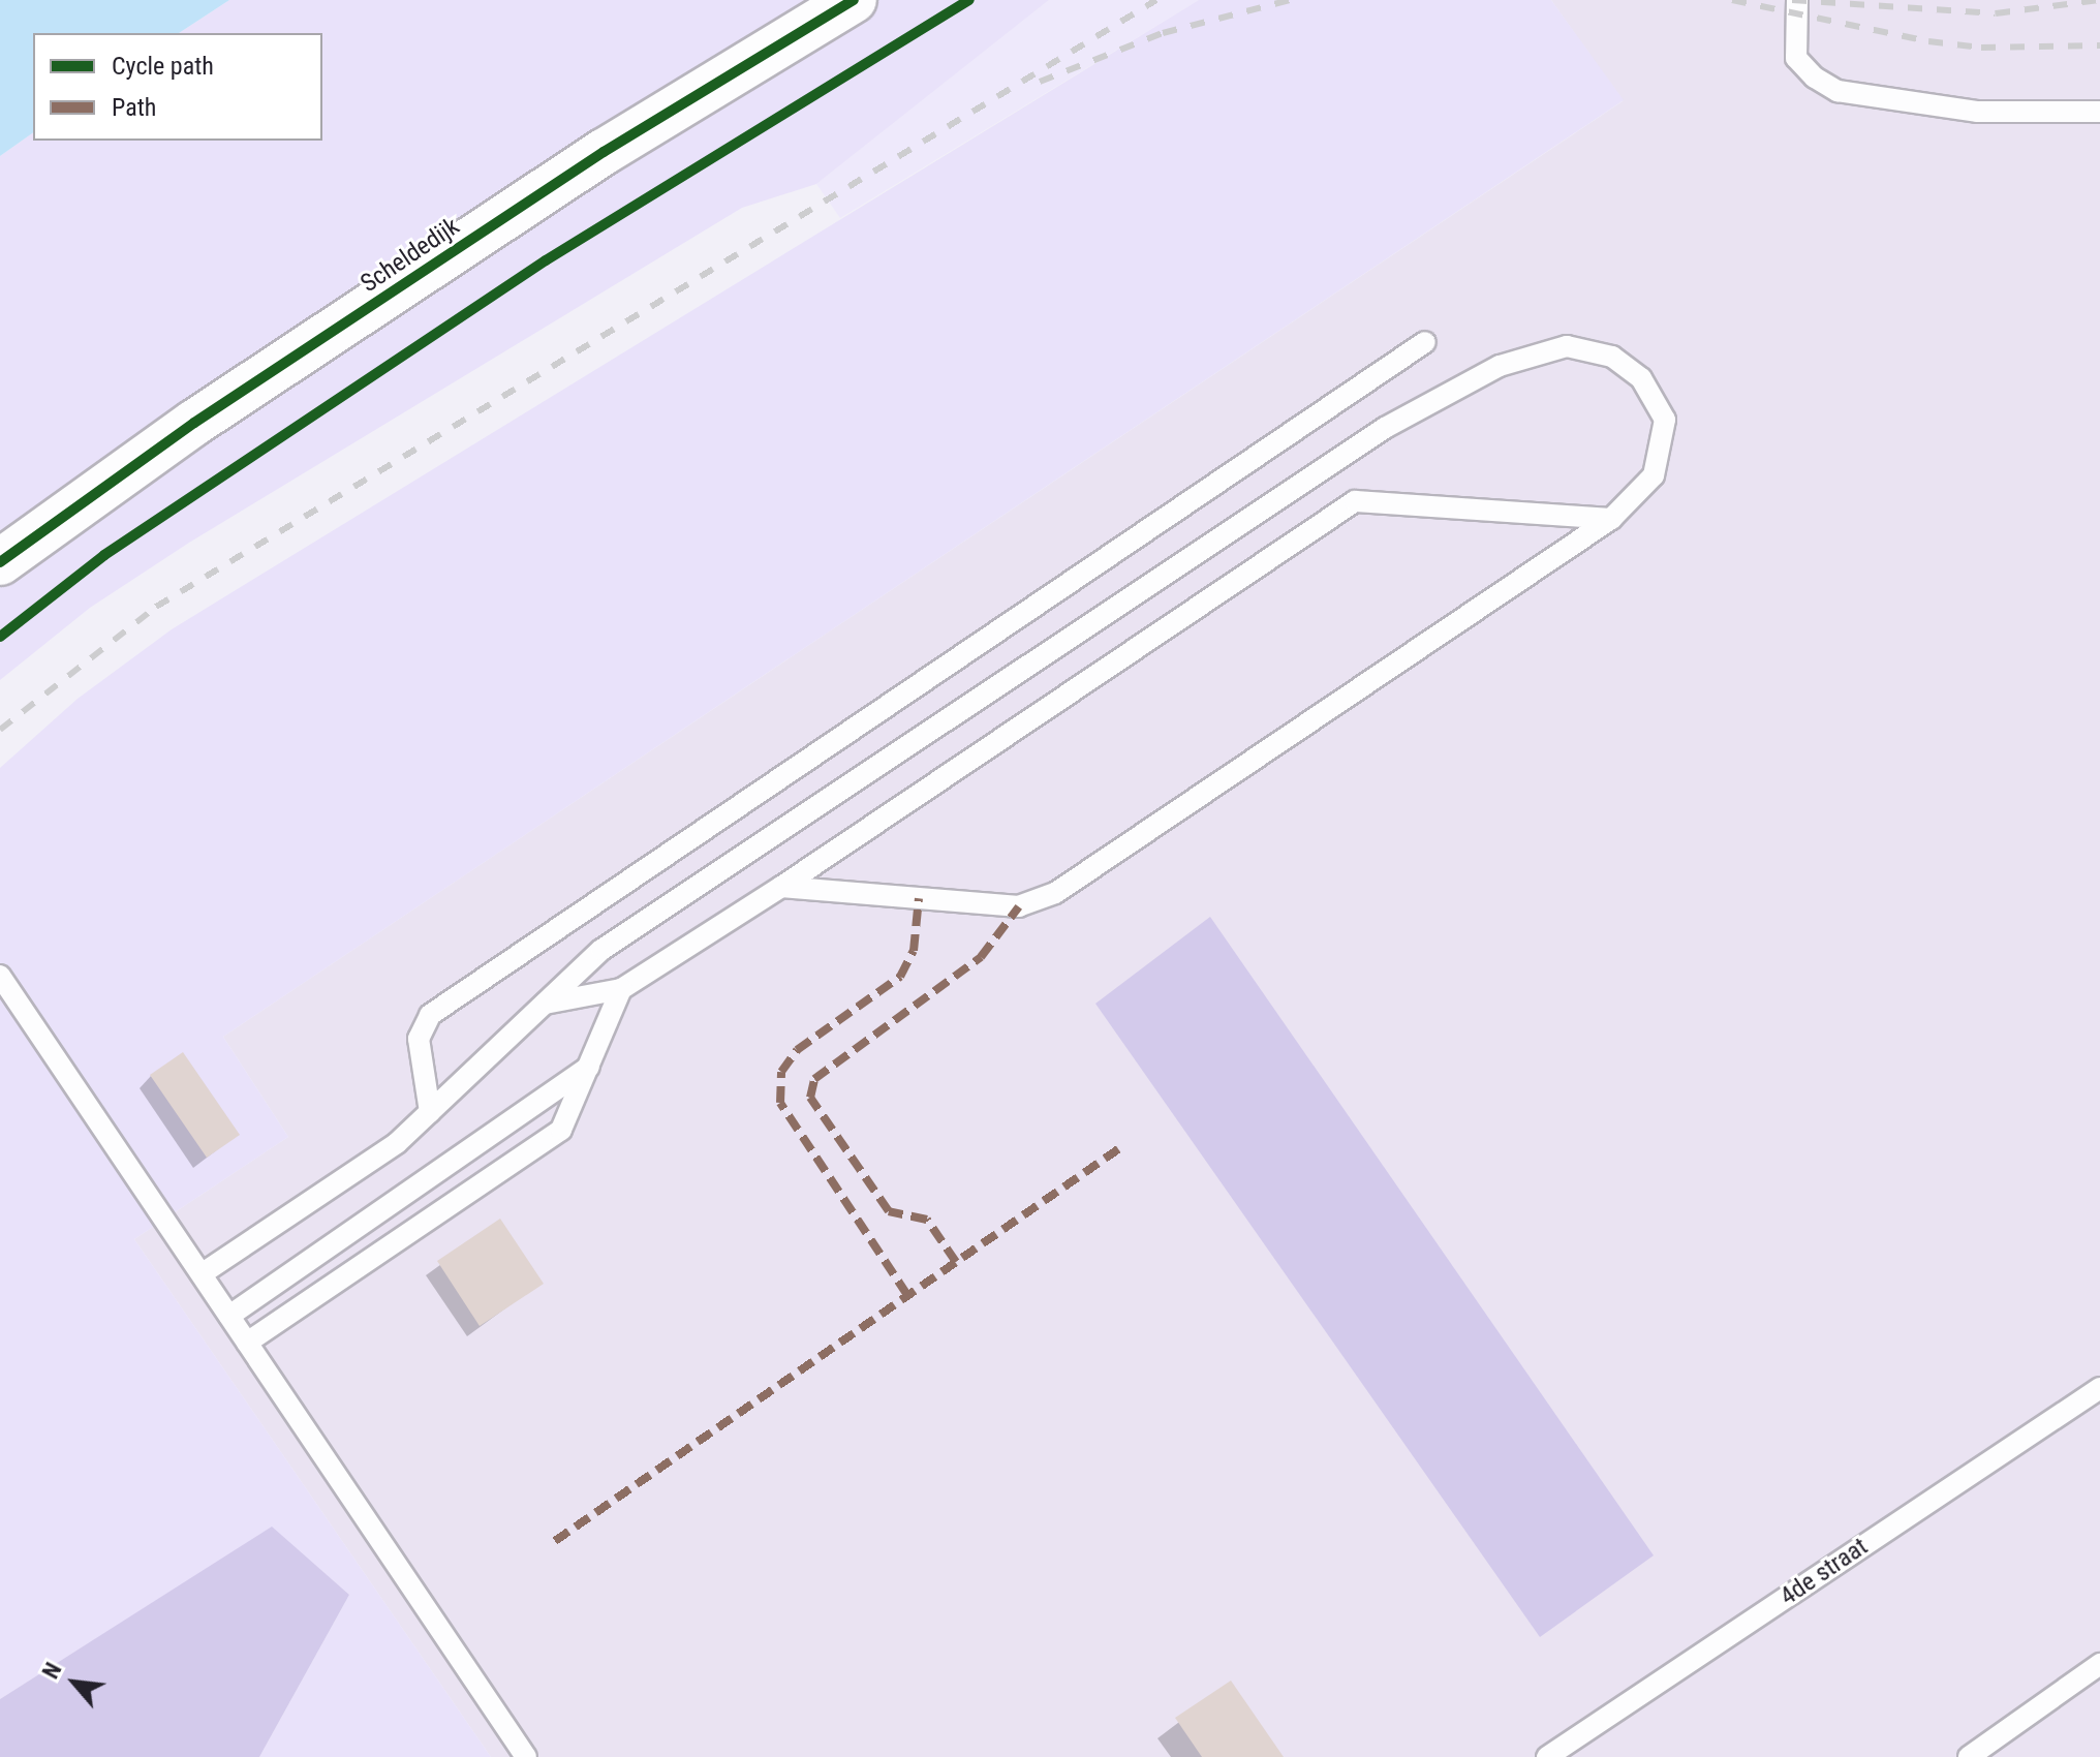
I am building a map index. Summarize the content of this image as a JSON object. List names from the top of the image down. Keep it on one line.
{"streets":{"street":["Scheldedijk"],"lane":["4de straat"]},"legend":["Cycle path","Path"],"north":"top left"}
